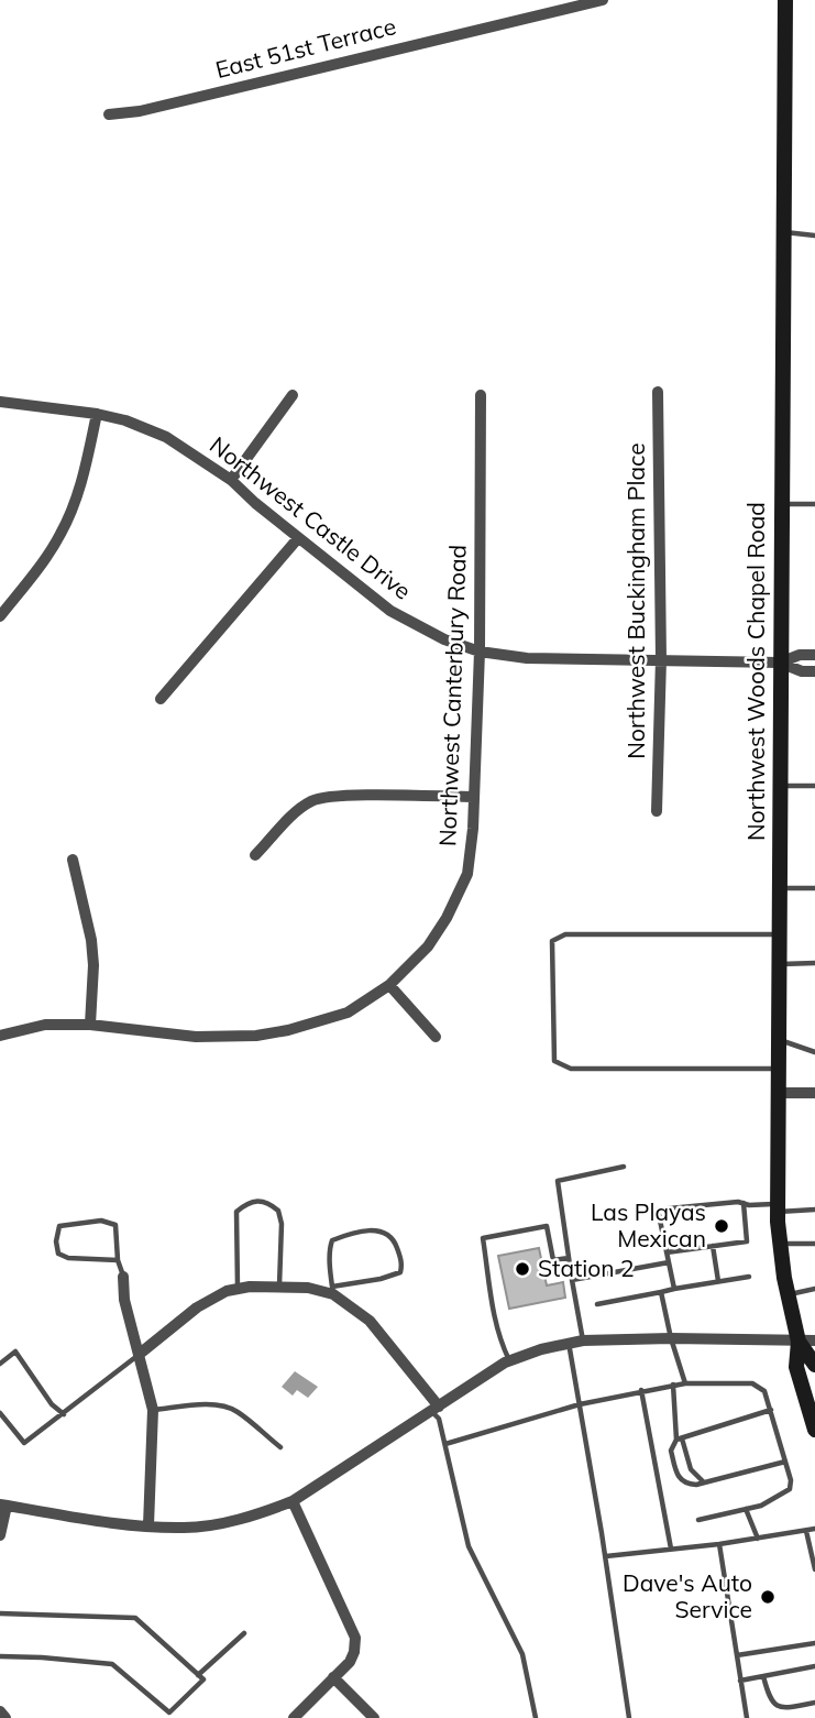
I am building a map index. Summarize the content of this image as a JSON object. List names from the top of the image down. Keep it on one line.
{"streets":{"main road":["Northwest Woods Chapel Road"],"street":["East 51st Terrace","Northwest Castle Drive","Northwest Buckingham Place","Northwest Canterbury Road"]},"crossings":[["Northwest Castle Drive","Northwest Buckingham Place"],["Northwest Castle Drive","Northwest Woods Chapel Road"],["Northwest Castle Drive","Northwest Canterbury Road"]],"places":["Las Playas Mexican","Station 2","Dave's Auto Service"]}
